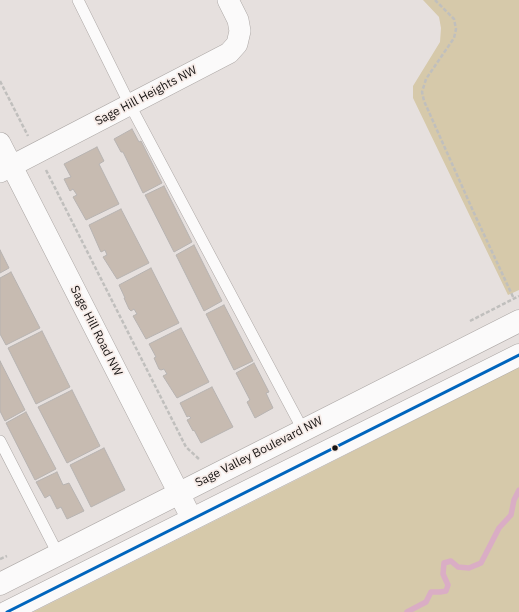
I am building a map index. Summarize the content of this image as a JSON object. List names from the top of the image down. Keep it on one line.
{"streets":{"street":["Sage Hill Heights NW","Sage Hill Road NW","Sage Valley Boulevard NW"]},"crossings":[["Sage Hill Heights NW","Sage Hill Road NW"],["Sage Hill Road NW","Sage Valley Boulevard NW"]]}
